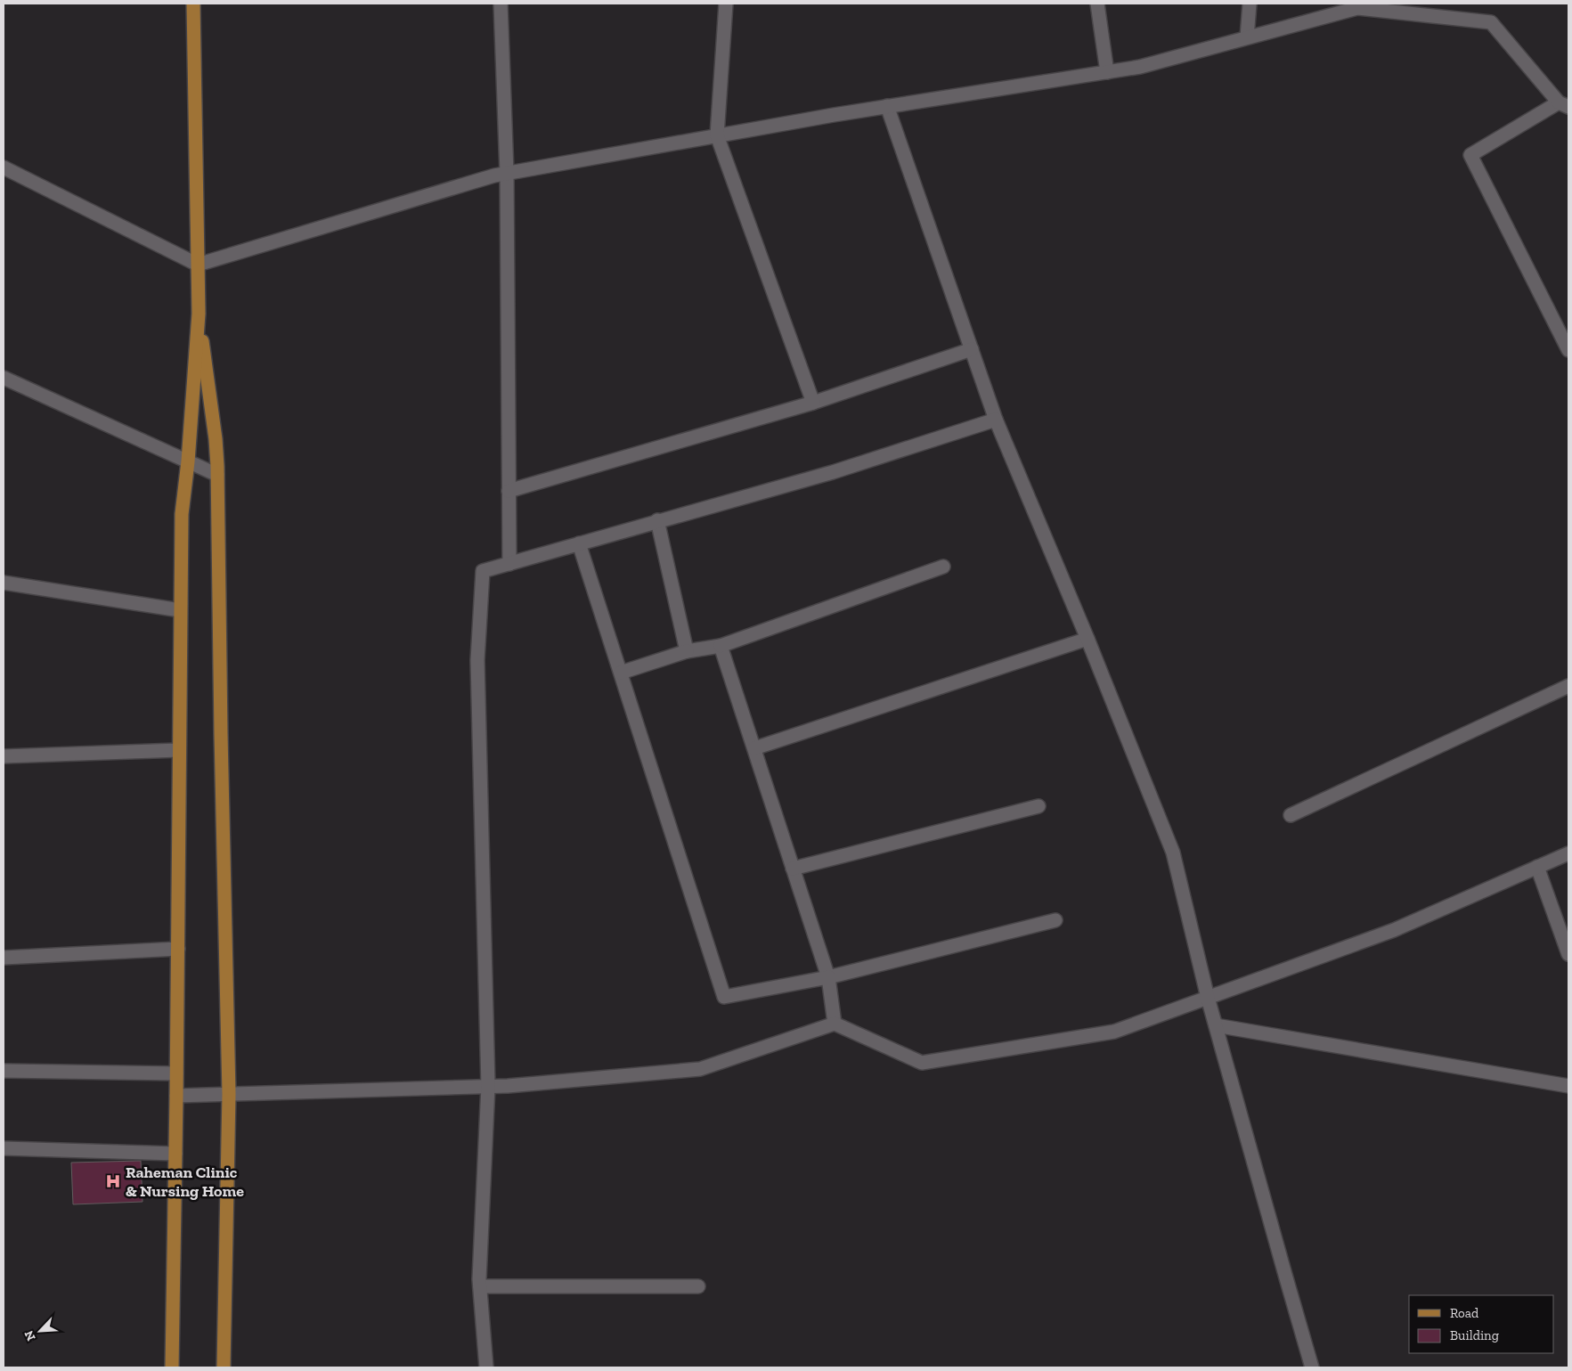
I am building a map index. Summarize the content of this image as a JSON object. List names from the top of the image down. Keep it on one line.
{"places":{"hospital":["Raheman Clinic & Nursing Home"]},"legend":["Road","Building"],"north":"bottom left"}
